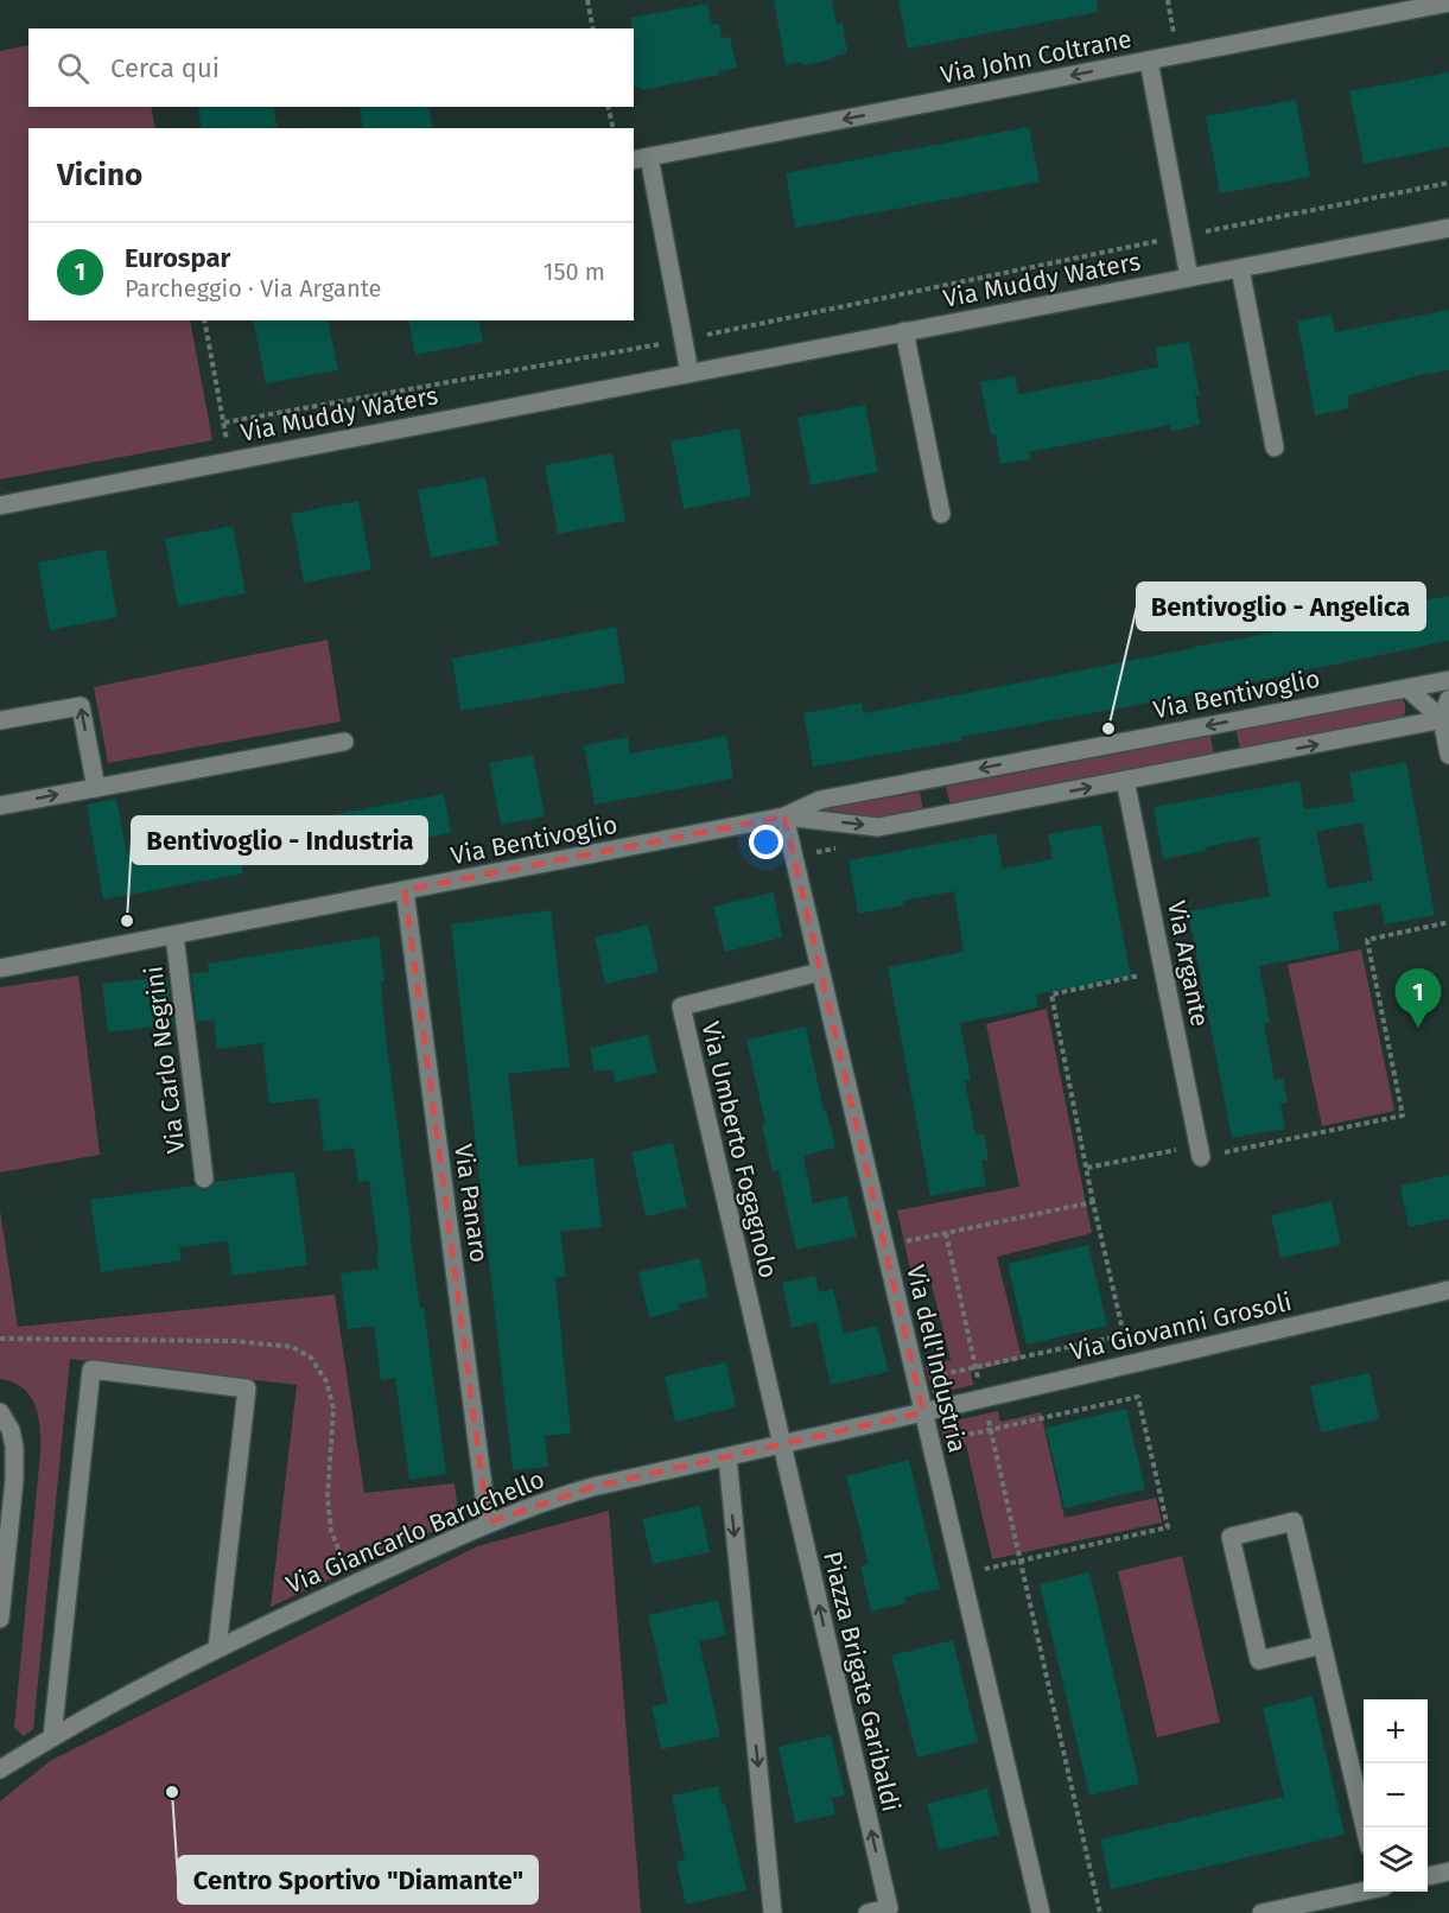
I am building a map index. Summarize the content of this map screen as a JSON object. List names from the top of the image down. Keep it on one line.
{"streets":{"street":["Via John Coltrane","Via Muddy Waters","Via Bentivoglio","Via Argante","Via Carlo Negrini","Via Umberto Fogagnolo","Via Panaro","Via Giovanni Grosoli","Via dell'Industria","Via Giancarlo Baruchello","Piazza Brigate Garibaldi"]},"crossings":[["Via Bentivoglio","Via Argante"],["Via Bentivoglio","Via Carlo Negrini"],["Via Bentivoglio","Via Panaro"],["Via Bentivoglio","Via dell'Industria"],["Via Umberto Fogagnolo","Via dell'Industria"],["Via Umberto Fogagnolo","Via Giancarlo Baruchello"],["Via Umberto Fogagnolo","Piazza Brigate Garibaldi"],["Via Panaro","Via Giancarlo Baruchello"],["Via Giovanni Grosoli","Via dell'Industria"],["Via Giovanni Grosoli","Via Giancarlo Baruchello"],["Via dell'Industria","Via Giancarlo Baruchello"],["Via Giancarlo Baruchello","Piazza Brigate Garibaldi"]],"one_way":["Via John Coltrane"],"places":["Bentivoglio - Angelica","Bentivoglio - Industria","Centro Sportivo \"Diamante\""],"page":{"search":"Cerca qui","heading":"Vicino","list":[{"mark":"1","name":"Eurospar","note":"Parcheggio · Via Argante","value":"150 m"}],"pins":"1","map_buttons":["+","−"]}}
